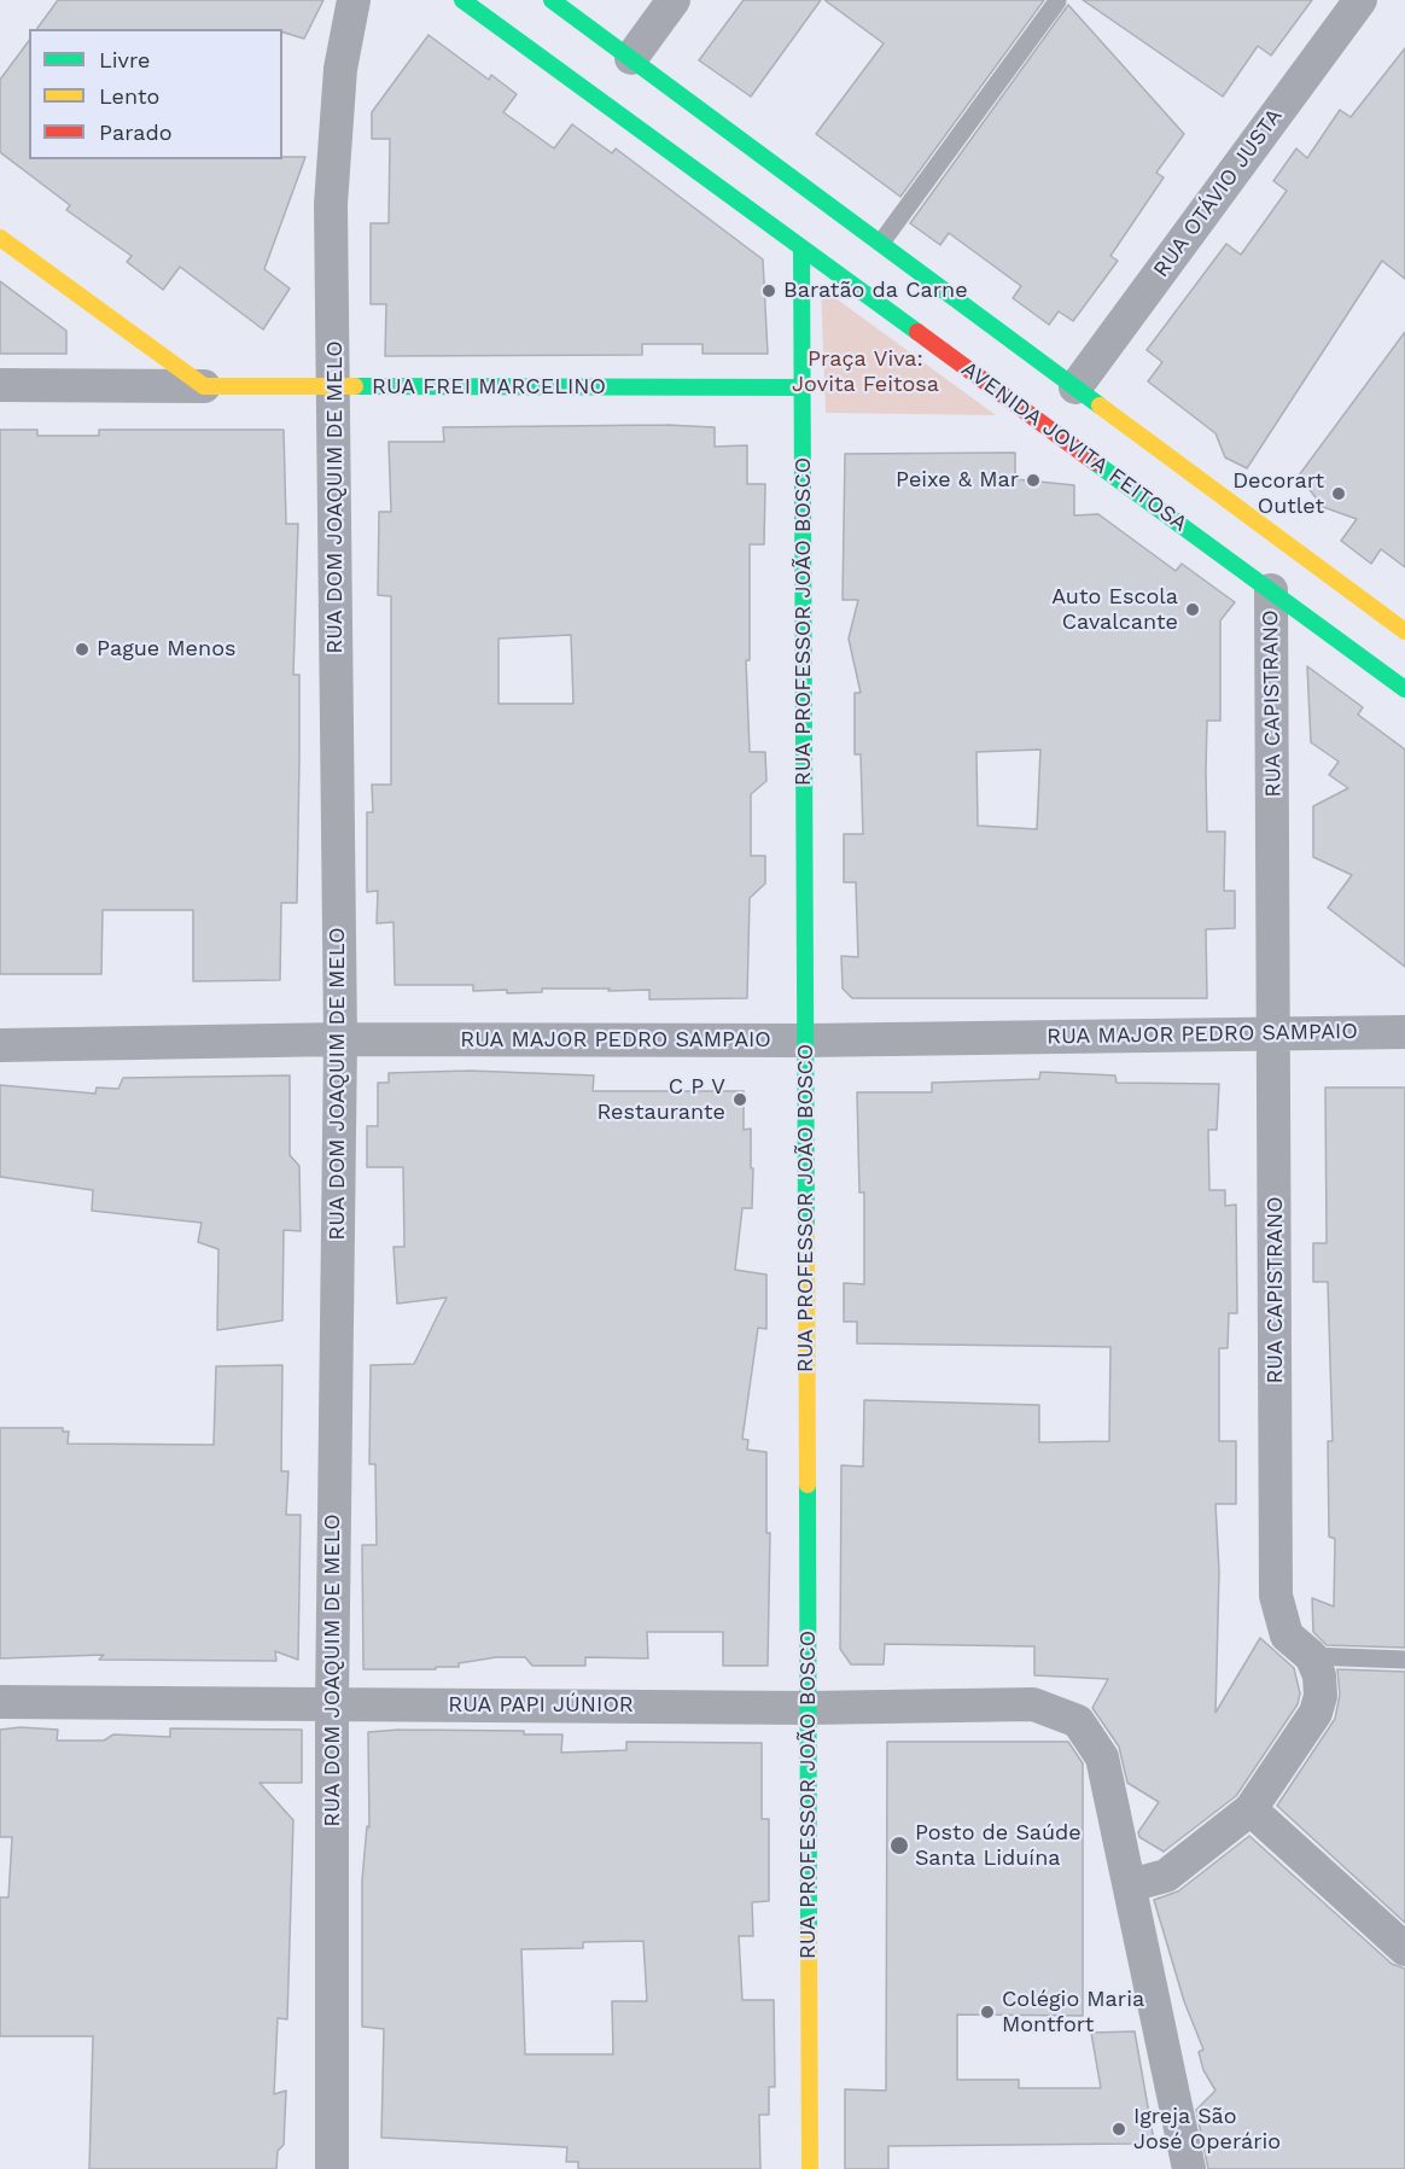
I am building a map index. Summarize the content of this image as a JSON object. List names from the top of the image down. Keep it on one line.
{"streets":{"street":["RUA OTÁVIO JUSTA","RUA FREI MARCELINO","AVENIDA JOVITA FEITOSA","RUA DOM JOAQUIM DE MELO","RUA PROFESSOR JOÃO BOSCO","RUA CAPISTRANO","RUA MAJOR PEDRO SAMPAIO","RUA PAPI JÚNIOR"]},"crossings":[["RUA FREI MARCELINO","RUA DOM JOAQUIM DE MELO"],["RUA FREI MARCELINO","RUA PROFESSOR JOÃO BOSCO"],["AVENIDA JOVITA FEITOSA","RUA PROFESSOR JOÃO BOSCO"],["AVENIDA JOVITA FEITOSA","RUA CAPISTRANO"],["RUA DOM JOAQUIM DE MELO","RUA MAJOR PEDRO SAMPAIO"],["RUA DOM JOAQUIM DE MELO","RUA PAPI JÚNIOR"],["RUA PROFESSOR JOÃO BOSCO","RUA MAJOR PEDRO SAMPAIO"],["RUA PROFESSOR JOÃO BOSCO","RUA PAPI JÚNIOR"],["RUA CAPISTRANO","RUA MAJOR PEDRO SAMPAIO"]],"parks":["Praça Viva: Jovita Feitosa"],"places":["Baratão da Carne","Peixe & Mar","Decorart Outlet","Auto Escola Cavalcante","Pague Menos","C P V Restaurante","Posto de Saúde Santa Liduína","Colégio Maria Montfort","Igreja São José Operário"],"legend":["Livre","Lento","Parado"]}
